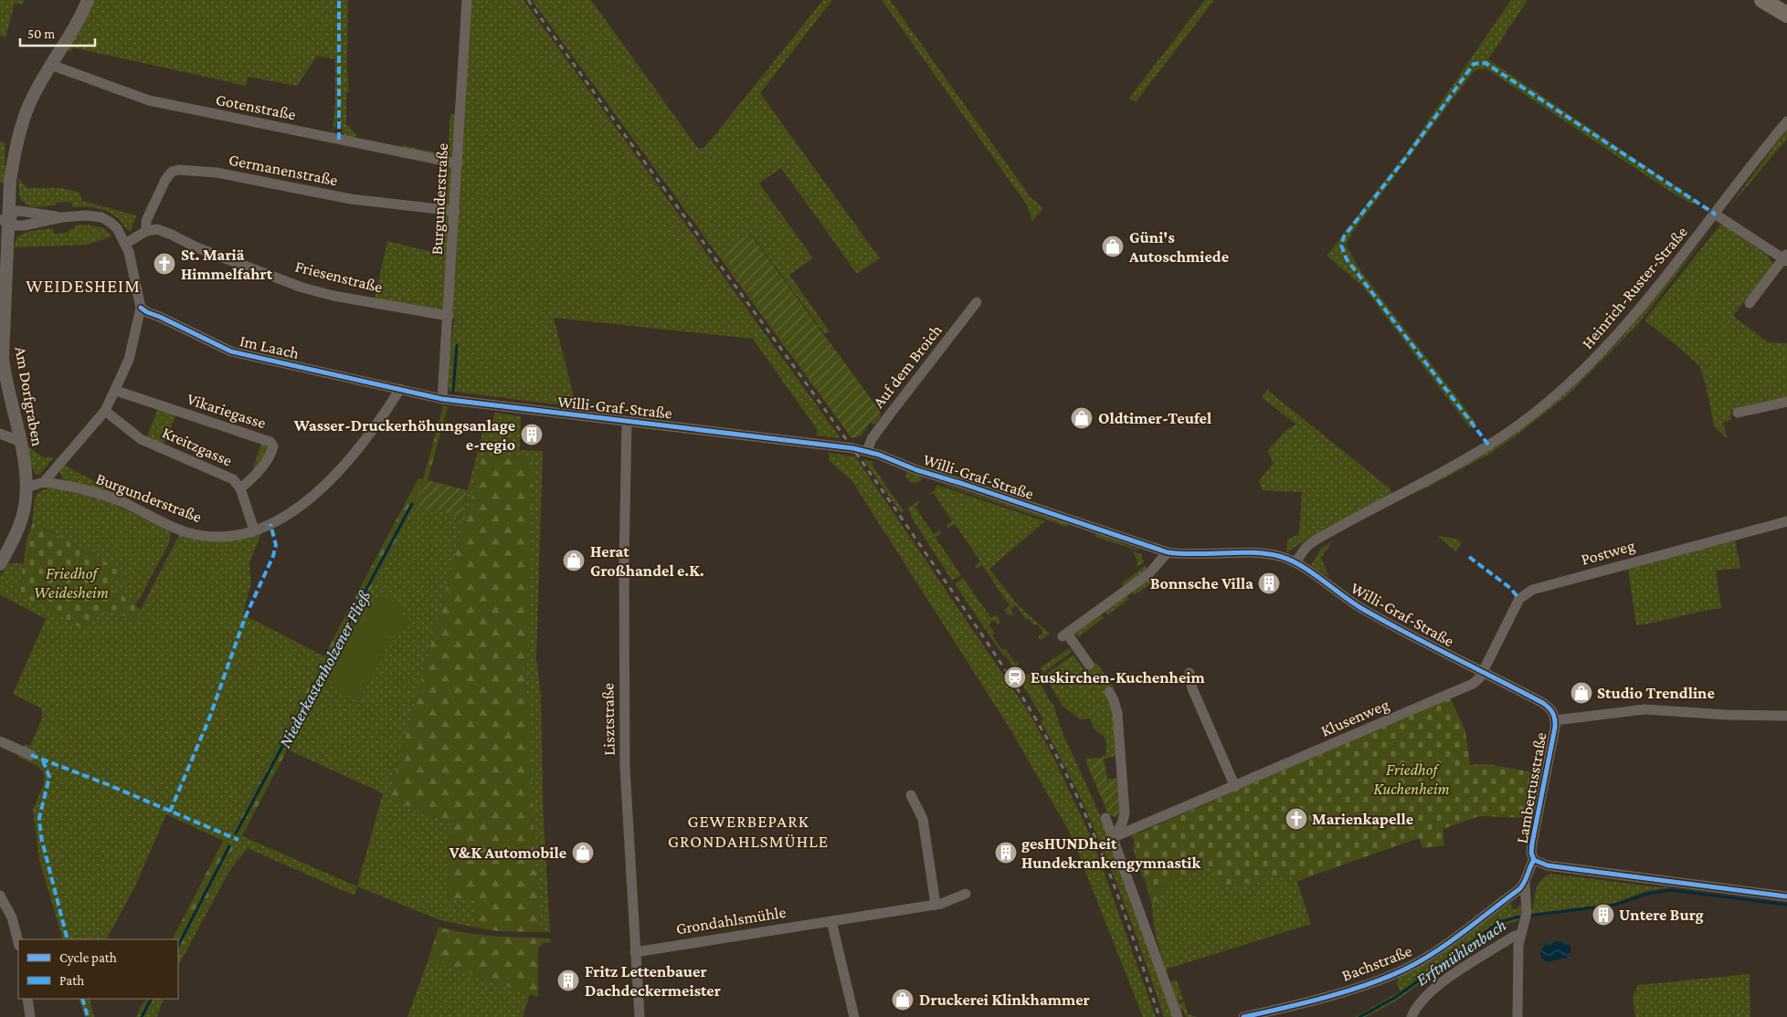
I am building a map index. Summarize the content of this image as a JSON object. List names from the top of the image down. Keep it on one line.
{"streets":{"street":["Gotenstraße","Germanenstraße","Burgunderstraße","Friesenstraße","Heinrich-Ruster-Straße","Im Laach","Auf dem Broich","Am Dorfgraben","Willi-Graf-Straße","Vikariegasse","Kreitzgasse","Postweg","Klusenweg","Lisztstraße","Lambertusstraße","Grondahlsmühle","Bachstraße"]},"crossings":[["Gotenstraße","Burgunderstraße"],["Gotenstraße","Am Dorfgraben"],["Germanenstraße","Burgunderstraße"],["Germanenstraße","Friesenstraße"],["Burgunderstraße","Friesenstraße"],["Burgunderstraße","Im Laach"],["Burgunderstraße","Willi-Graf-Straße"],["Burgunderstraße","Kreitzgasse"],["Heinrich-Ruster-Straße","Willi-Graf-Straße"],["Im Laach","Willi-Graf-Straße"],["Auf dem Broich","Willi-Graf-Straße"],["Willi-Graf-Straße","Postweg"],["Willi-Graf-Straße","Klusenweg"],["Willi-Graf-Straße","Lisztstraße"],["Willi-Graf-Straße","Lambertusstraße"],["Vikariegasse","Kreitzgasse"],["Postweg","Klusenweg"],["Lisztstraße","Grondahlsmühle"],["Lambertusstraße","Bachstraße"]],"districts":["WEIDESHEIM","GEWERBEPARK GRONDAHLSMÜHLE"],"water":["Niederkastenholzener Fließ","Erftmühlenbach"],"parks":["Friedhof Weidesheim","Friedhof Kuchenheim"],"places":{"shop":["Güni's Autoschmiede","Oldtimer-Teufel","Herat Großhandel e.K.","Studio Trendline","V&K Automobile","Druckerei Klinkhammer"],"church":["St. Mariä Himmelfahrt","Marienkapelle"],"building":["Wasser-Druckerhöhungsanlage e-regio","Bonnsche Villa","gesHUNDheit Hundekrankengymnastik","Untere Burg","Fritz Lettenbauer Dachdeckermeister"],"station":["Euskirchen-Kuchenheim"]},"legend":["Cycle path","Path"],"scale_bar":"50 m"}
